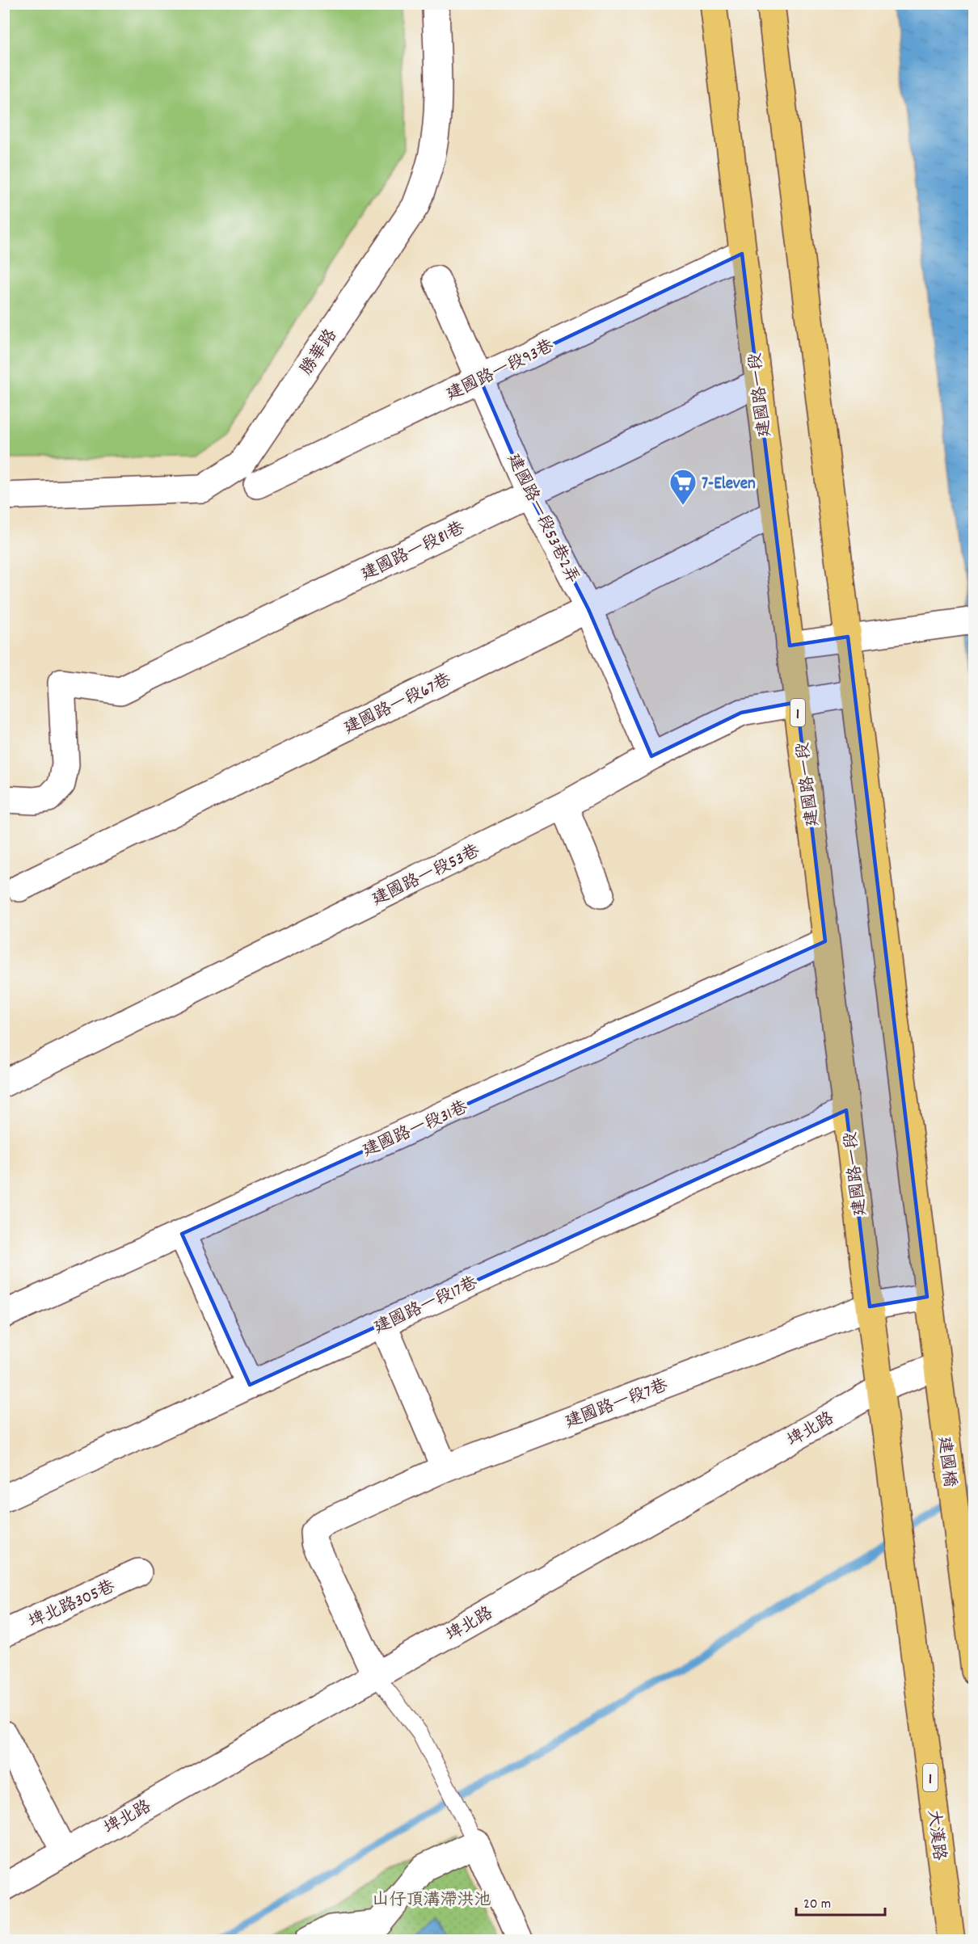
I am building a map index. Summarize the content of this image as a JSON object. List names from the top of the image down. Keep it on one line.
{"streets":{"main road":["建國路一段","1","建國橋","大漢路"],"street":["勝華路","建國路一段93巷","建國路一段53巷2弄","建國路一段81巷","建國路一段67巷","建國路一段53巷","建國路一段31巷","建國路一段17巷","建國路一段7巷","埤北路","埤北路305巷"]},"crossings":[["建國路一段93巷","建國路一段"],["建國路一段93巷","建國路一段53巷2弄"],["建國路一段","建國路一段81巷"],["建國路一段","建國路一段67巷"],["建國路一段","建國路一段53巷"],["建國路一段","建國路一段31巷"],["建國路一段","建國路一段17巷"],["建國路一段","建國路一段7巷"],["建國路一段","埤北路"],["建國路一段","大漢路"],["建國路一段53巷2弄","建國路一段81巷"],["建國路一段53巷2弄","建國路一段67巷"],["建國路一段53巷2弄","建國路一段53巷"],["建國路一段7巷","埤北路"],["埤北路","建國橋"]],"parks":["山仔頂溝滯洪池"],"places":{"supermarket":["7-Eleven"]},"scale_bar":"20 m"}
